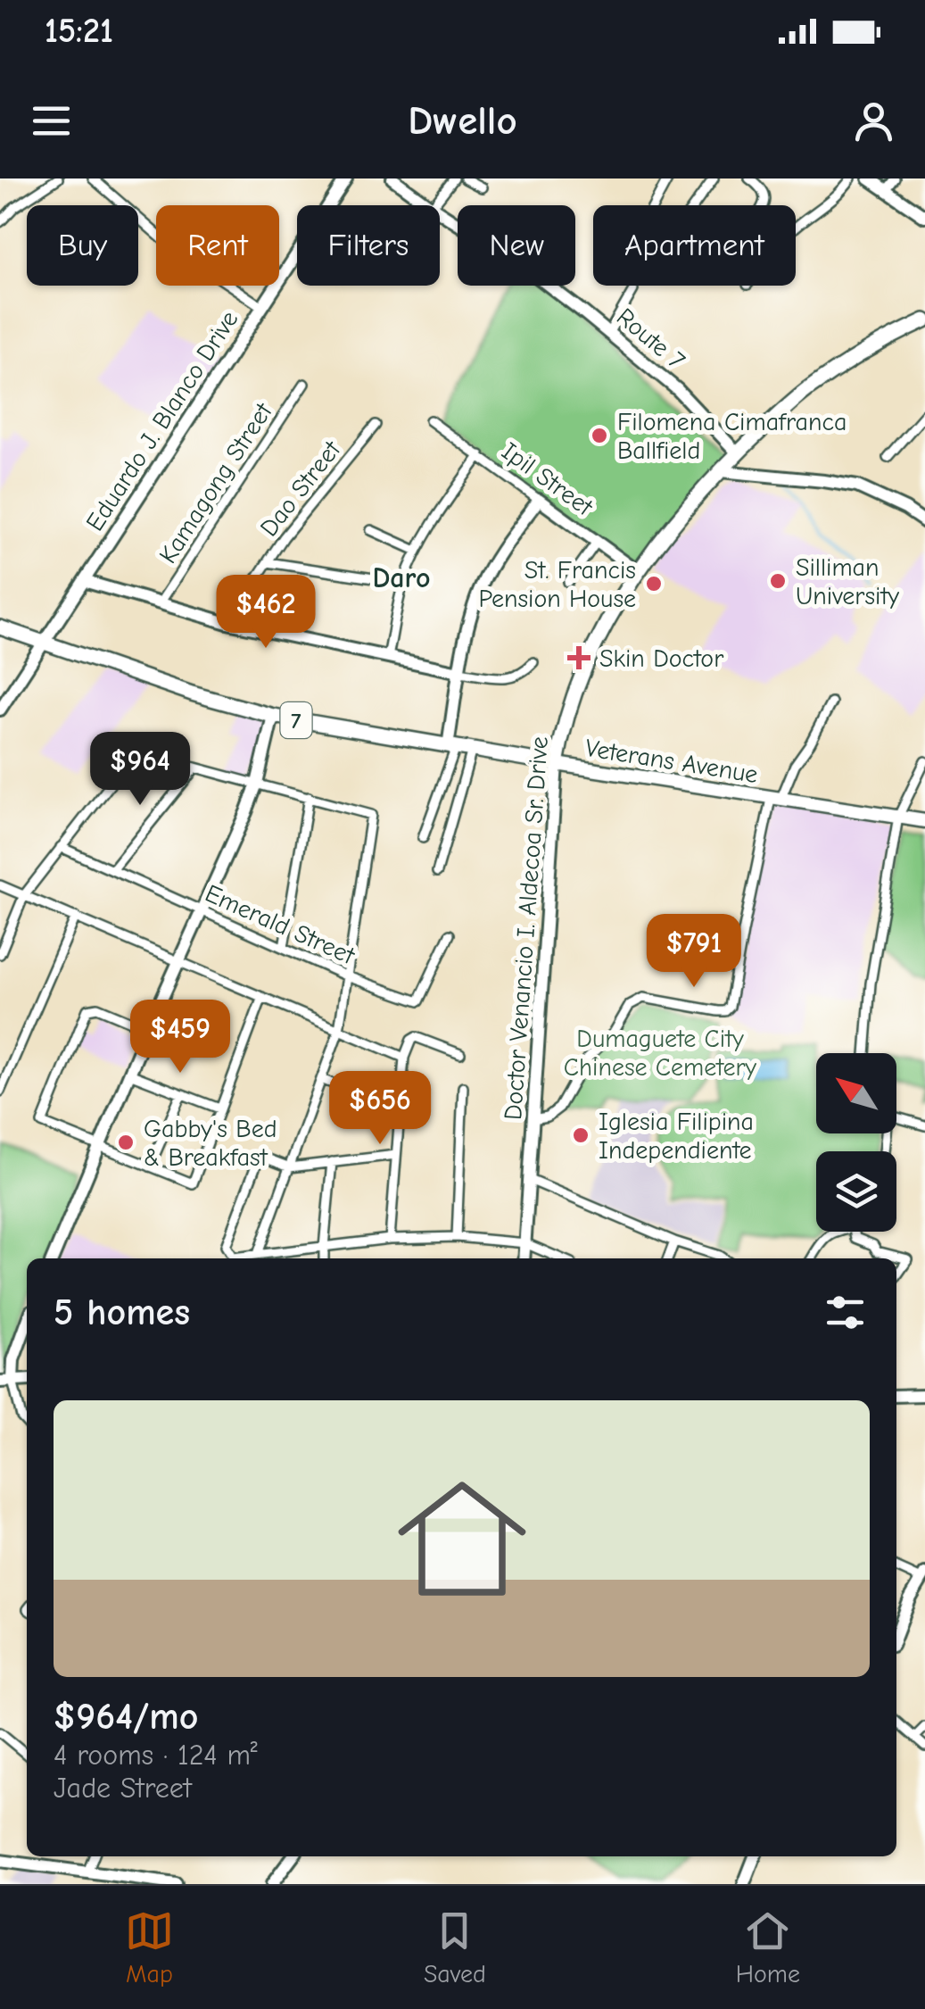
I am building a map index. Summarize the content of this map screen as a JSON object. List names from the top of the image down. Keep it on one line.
{"streets":{"highway":["7","Veterans Avenue","Doctor Venancio I. Aldecoa Sr. Drive"],"street":["Route 7","Eduardo J. Blanco Drive","Ipil Street","Kamagong Street","Dao Street","Emerald Street"]},"crossings":[["Route 7","Doctor Venancio I. Aldecoa Sr. Drive"],["Eduardo J. Blanco Drive","Veterans Avenue"],["Ipil Street","Doctor Venancio I. Aldecoa Sr. Drive"],["Veterans Avenue","Doctor Venancio I. Aldecoa Sr. Drive"]],"districts":["Daro"],"parks":["Dumaguete City Chinese Cemetery"],"places":{"other":["Filomena Cimafranca Ballfield","Silliman University","St. Francis Pension House","Iglesia Filipina Independiente","Gabby's Bed & Breakfast"],"health":["Skin Doctor"]},"north":"top left","page":{"status":"15:21","header":"Dwello","chip":["Buy","Rent","Filters","New","Apartment"],"price":["$462","$964","$791","$459","$656"],"heading":"5 homes","list":[{"name":"$964/mo","note":"4 rooms · 124 m² · Jade Street"}],"tabs":["Map","Saved","Home"]}}
